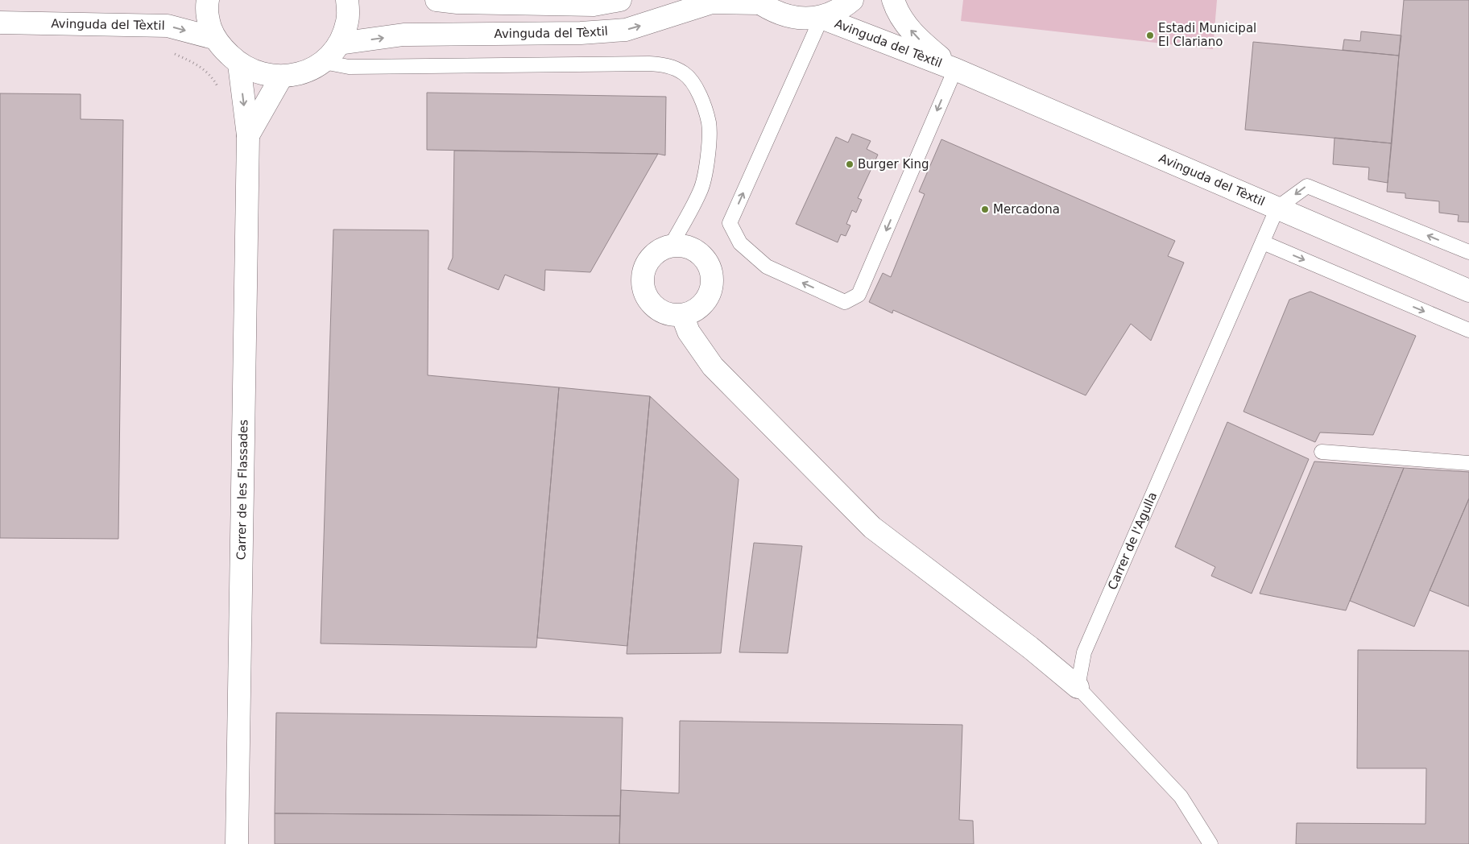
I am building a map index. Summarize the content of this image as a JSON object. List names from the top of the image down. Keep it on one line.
{"streets":{"street":["Avinguda del Tèxtil","Carrer de les Flassades"],"lane":["Carrer de l'Agulla"]},"crossings":[["Avinguda del Tèxtil","Carrer de l'Agulla"]],"places":["Estadi Municipal El Clariano","Burger King","Mercadona"]}
